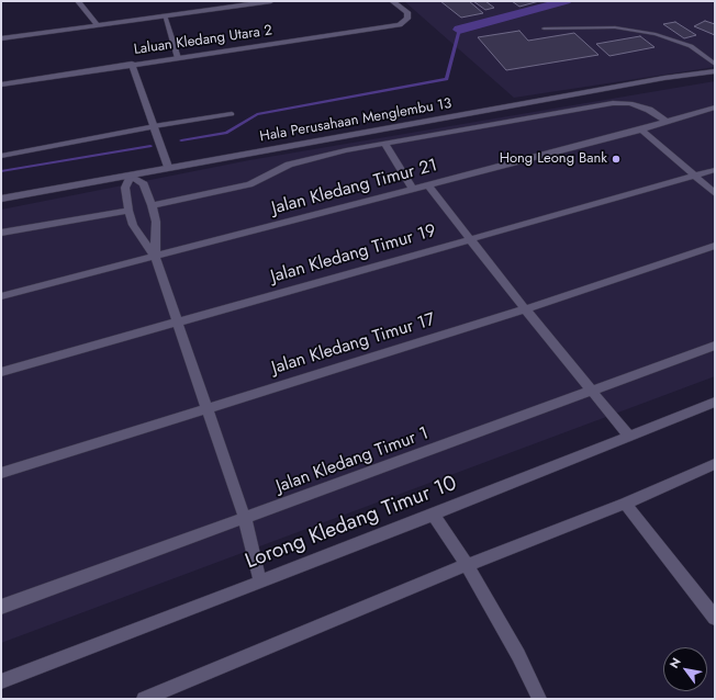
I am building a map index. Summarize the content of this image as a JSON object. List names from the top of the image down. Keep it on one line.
{"streets":{"street":["Laluan Kledang Utara 2","Hala Perusahaan Menglembu 13","Jalan Kledang Timur 21","Jalan Kledang Timur 19","Jalan Kledang Timur 17","Jalan Kledang Timur 1","Lorong Kledang Timur 10"]},"places":["Hong Leong Bank"],"north":"top left"}
